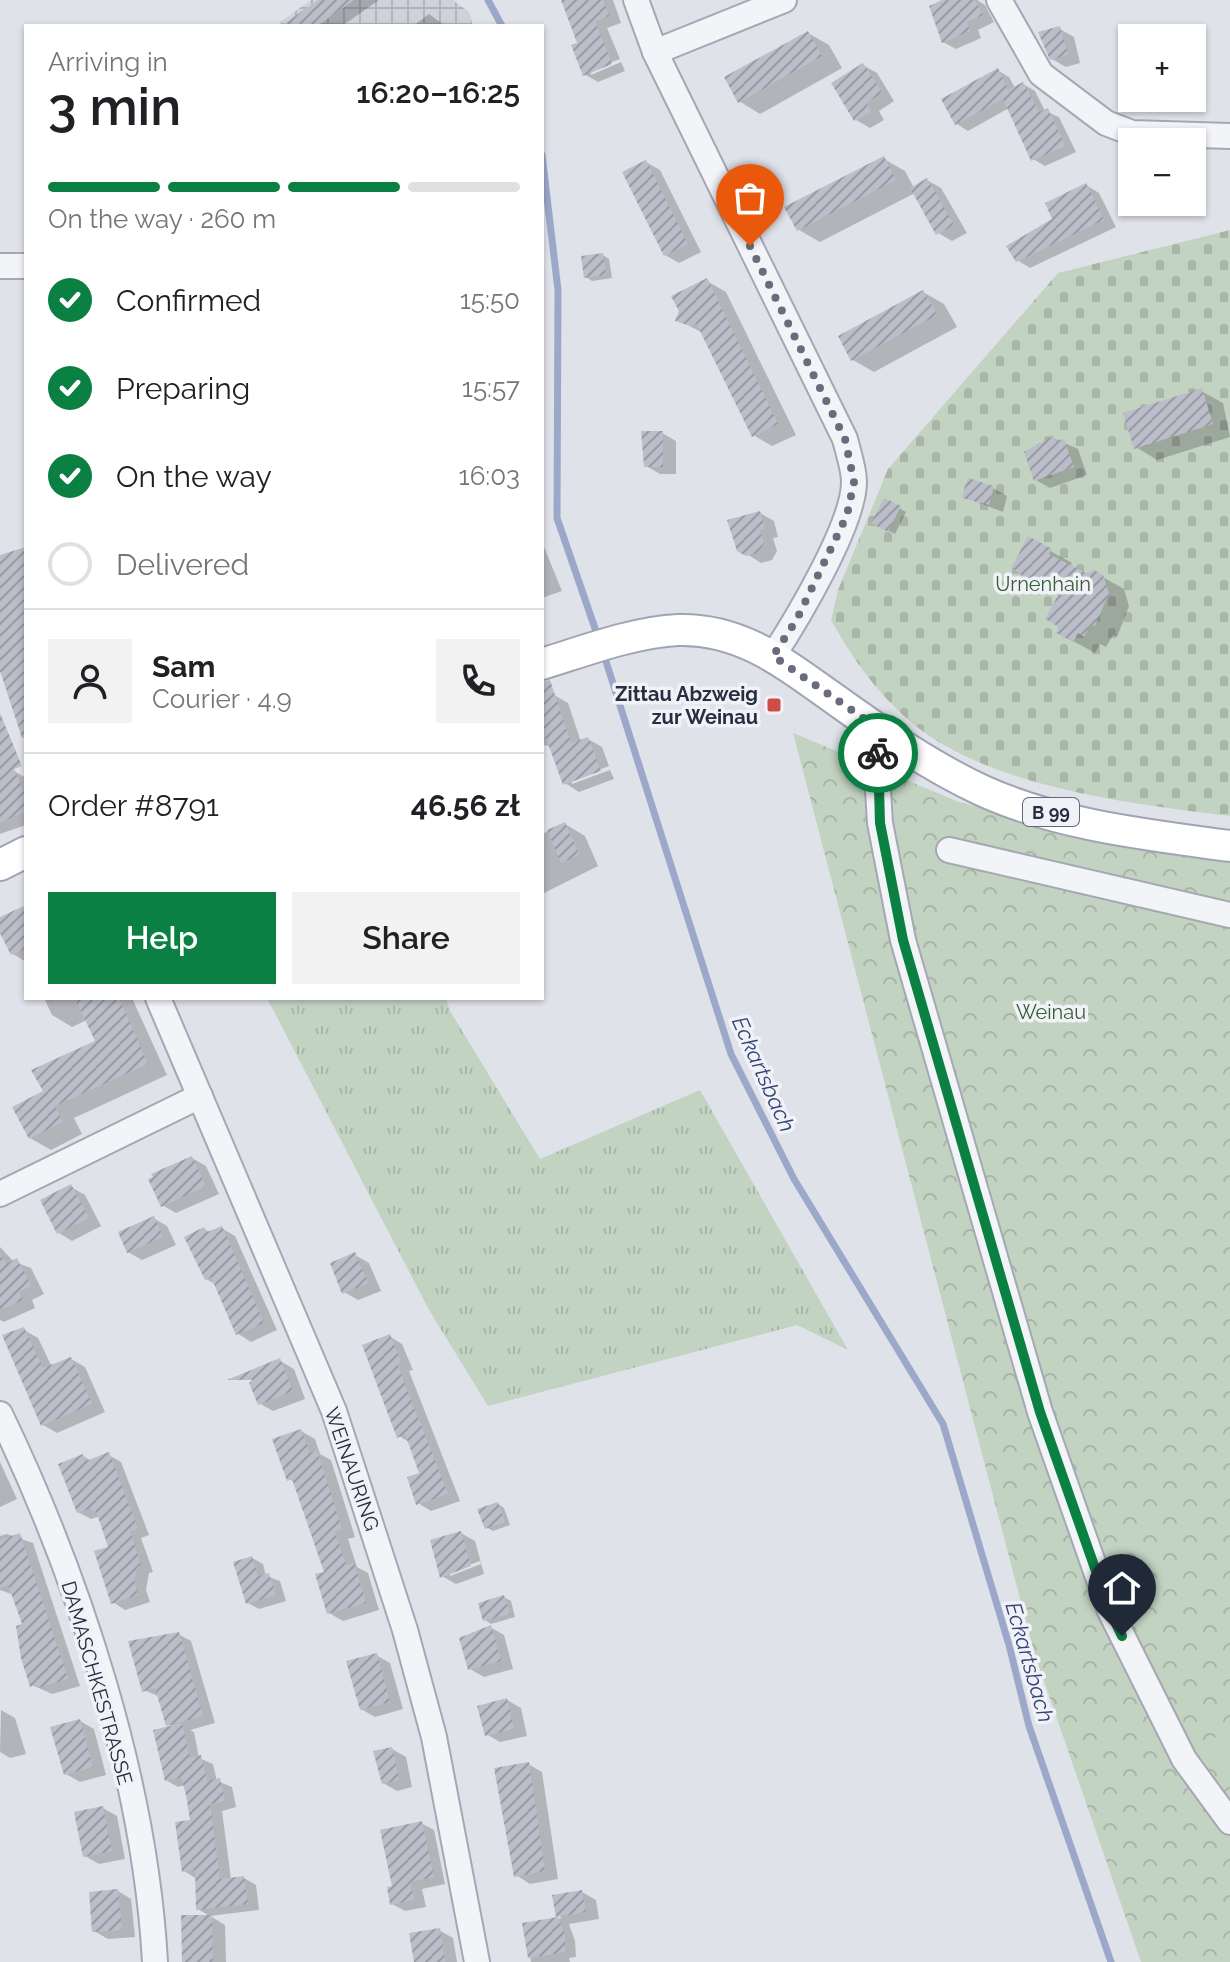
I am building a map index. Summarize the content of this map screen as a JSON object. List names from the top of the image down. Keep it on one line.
{"streets":{"main road":["B 99"],"street":["WEINAURING","DAMASCHKESTRASSE"]},"water":["Eckartsbach"],"parks":["Urnenhain","Weinau"],"places":{"transit":["Zittau Abzweig zur Weinau"]},"page":{"map_buttons":["+","−"],"heading":["3 min","Arriving in","16:20–16:25"],"panel":["Sam","Courier · 4.9","Order #8791","46.56 zł"],"bar":"On the way · 260 m","list":[["Confirmed","15:50"],["Preparing","15:57"],["On the way","16:03"],"Delivered"],"buttons":["Help","Share"]}}
